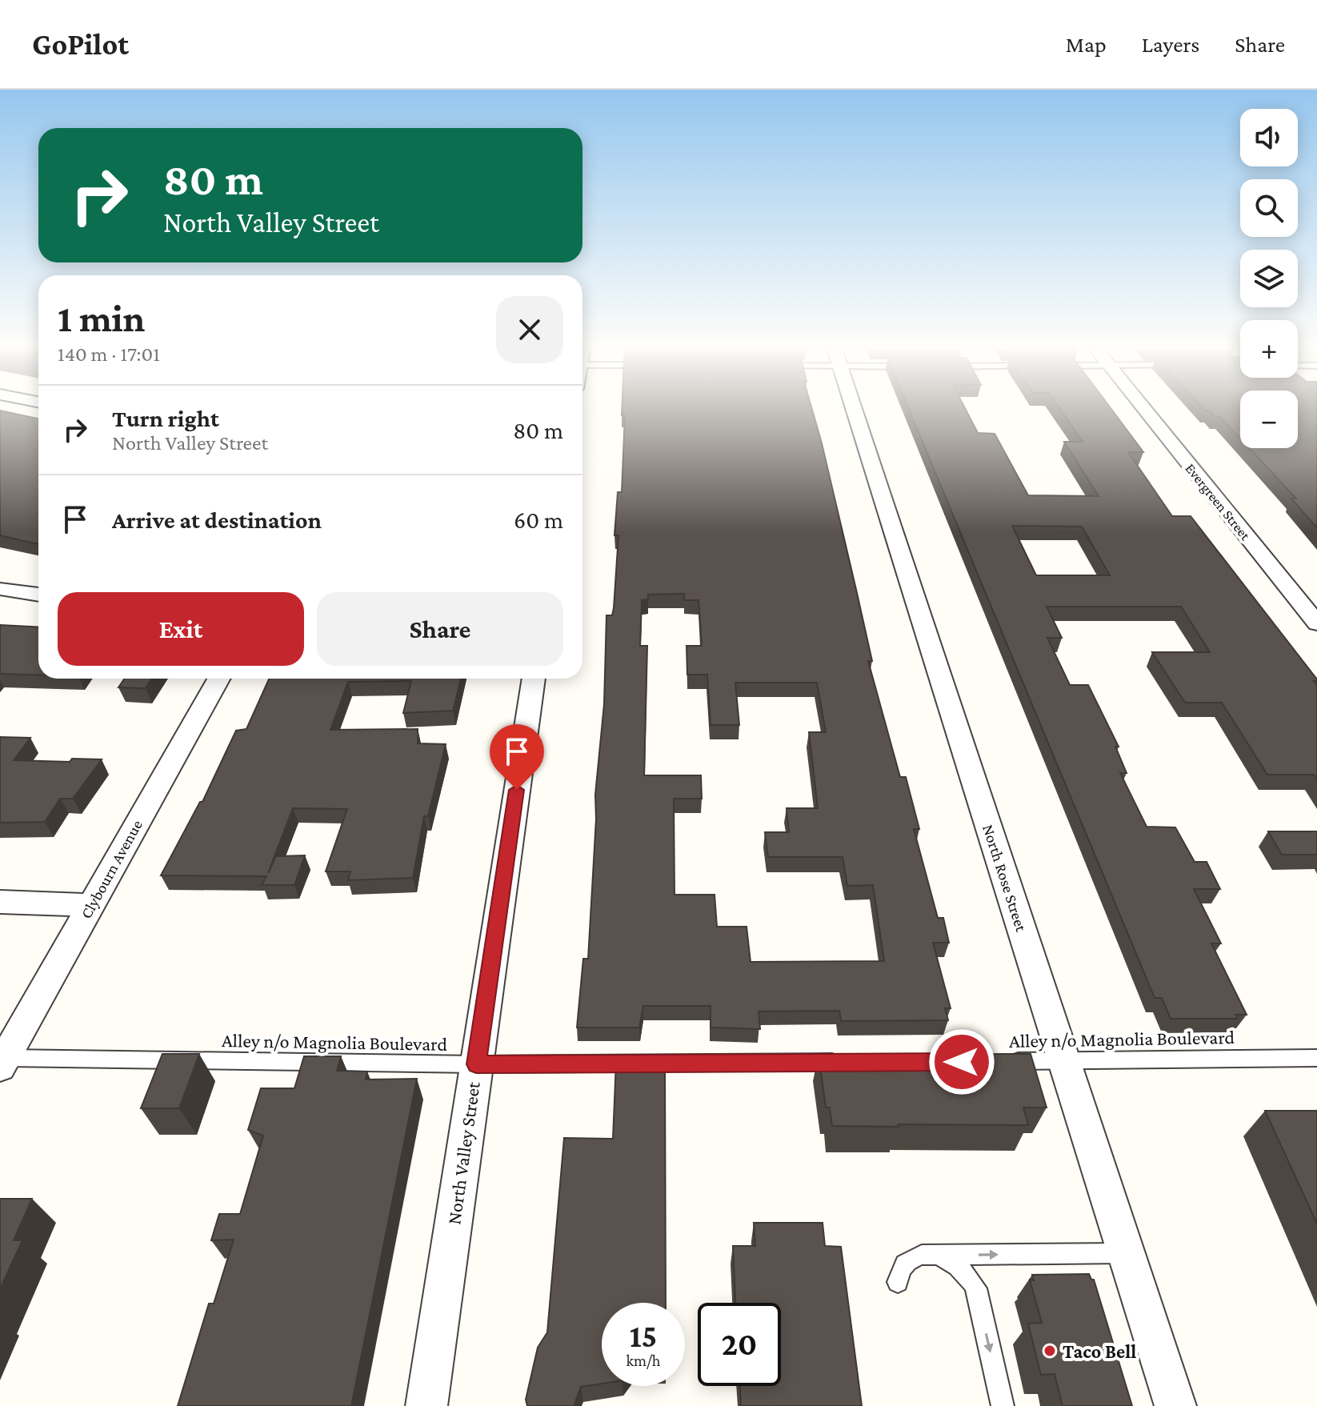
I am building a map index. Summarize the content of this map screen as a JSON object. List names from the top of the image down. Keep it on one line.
{"streets":{"street":["Evergreen Street","Clybourn Avenue","North Rose Street","North Valley Street"],"lane":["Alley n/o Magnolia Boulevard"]},"crossings":[["Clybourn Avenue","Alley n/o Magnolia Boulevard"],["North Rose Street","Alley n/o Magnolia Boulevard"],["Alley n/o Magnolia Boulevard","North Valley Street"]],"places":["Taco Bell"],"page":{"header":"GoPilot","nav":["Map","Layers","Share"],"map_buttons":["+","−"],"turn":["80 m","North Valley Street"],"heading":["1 min","140 m · 17:01"],"list":[{"name":"Turn right","note":"North Valley Street","value":"80 m"},{"name":"Arrive at destination","value":"60 m"}],"buttons":["Exit","Share"],"speed":"15 km/h","limit":"20"}}
